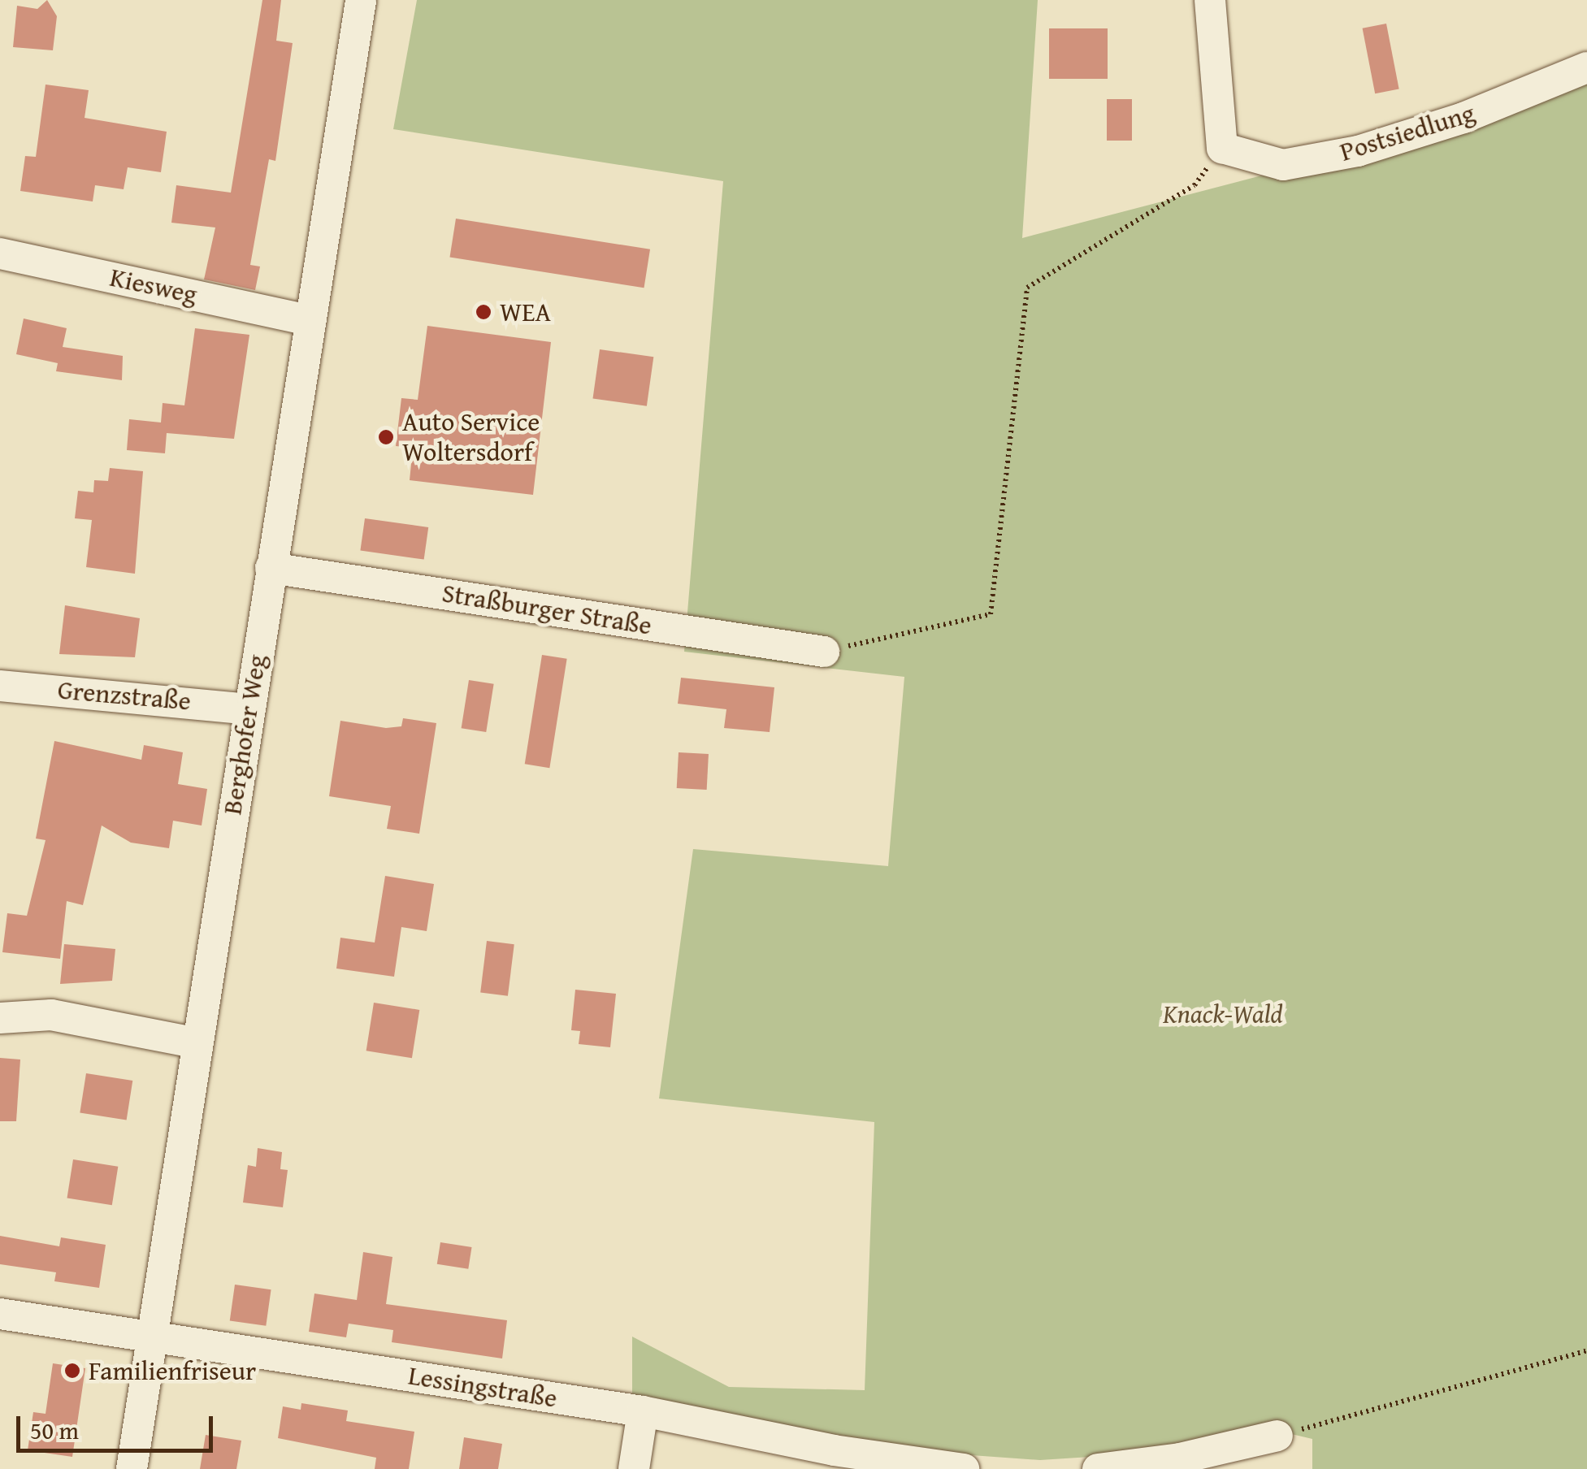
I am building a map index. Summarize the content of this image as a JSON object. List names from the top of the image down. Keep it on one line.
{"streets":{"street":["Postsiedlung","Kiesweg","Straßburger Straße","Grenzstraße","Berghofer Weg","Lessingstraße"]},"crossings":[["Kiesweg","Berghofer Weg"],["Straßburger Straße","Berghofer Weg"],["Grenzstraße","Berghofer Weg"],["Berghofer Weg","Lessingstraße"]],"parks":["Knack-Wald"],"places":["WEA","Auto Service Woltersdorf","Familienfriseur"],"scale_bar":"50 m"}
